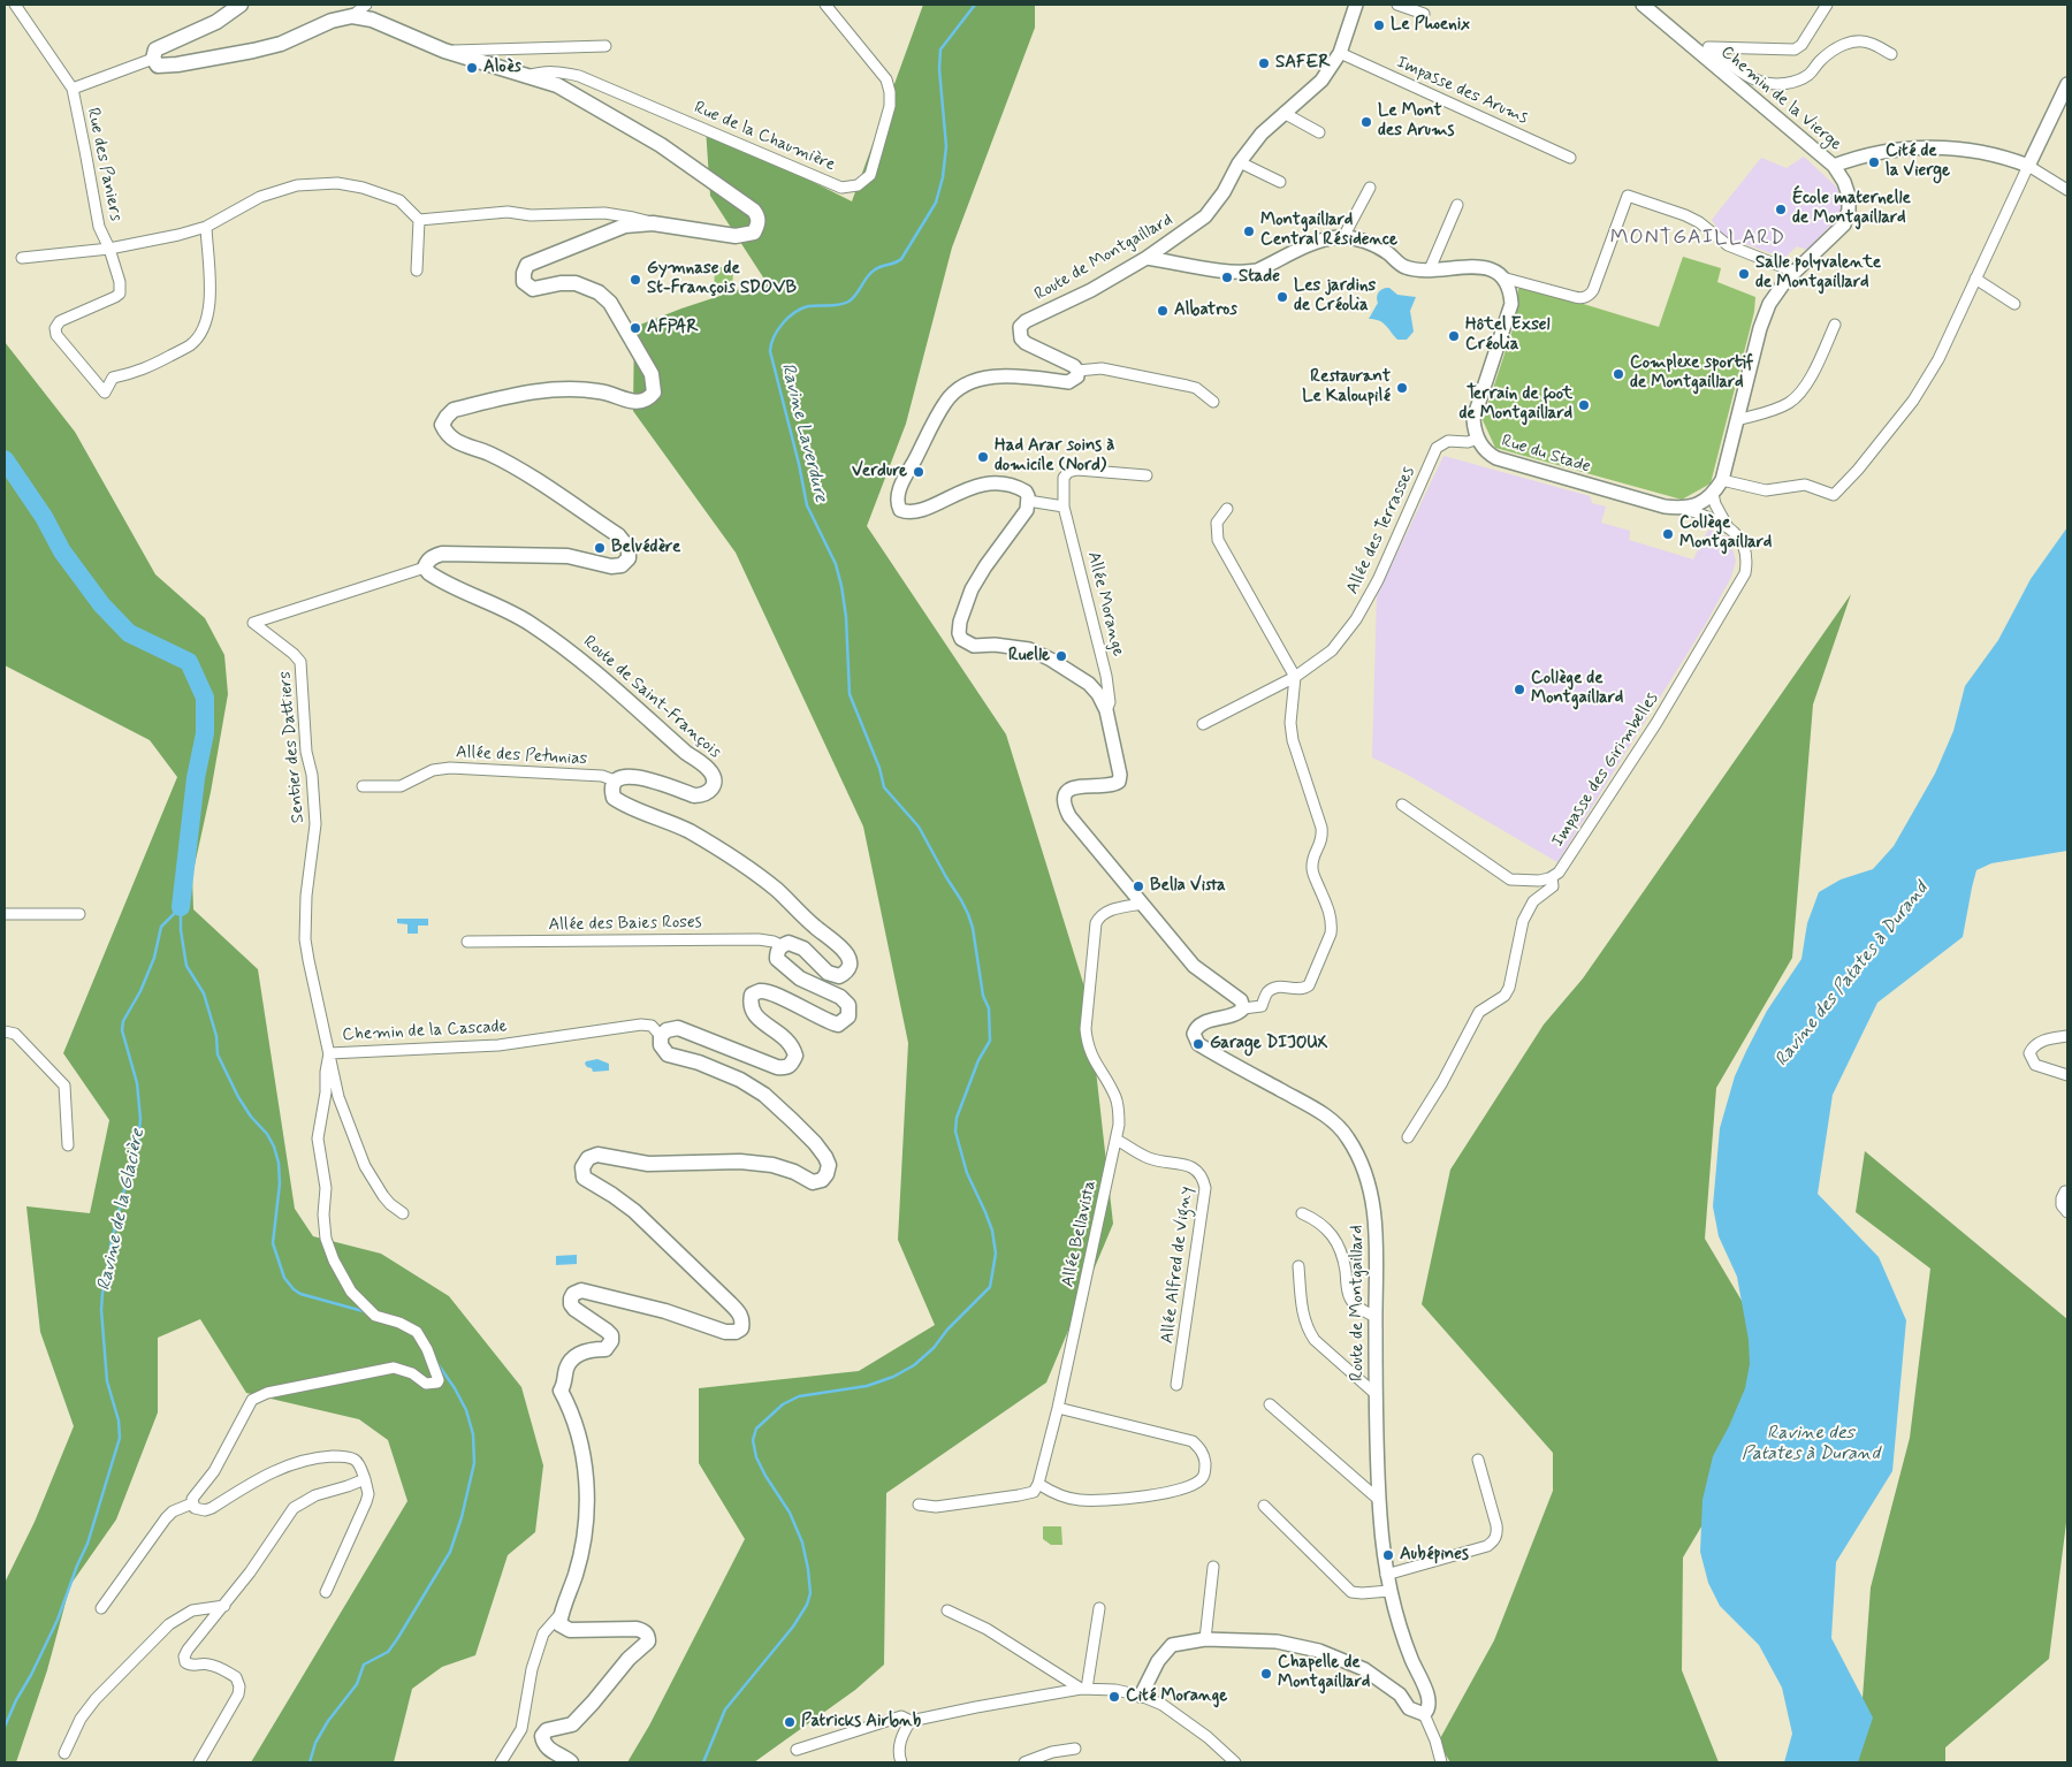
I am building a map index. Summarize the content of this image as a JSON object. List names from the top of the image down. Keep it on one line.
{"streets":{"main road":["Route de Saint-François"],"street":["Impasse des Arums","Chemin de la Vierge","Rue de la Chaumière","Rue des Paniers","Route de Montgaillard","Rue du Stade","Allée des Terrasses","Allée Morange","Sentier des Dattiers","Allée des Petunias","Impasse des Girimbelles","Allée des Baies Roses","Chemin de la Cascade","Allée Bellavista","Allée Alfred de Vigny"]},"crossings":[["Impasse des Arums","Route de Montgaillard"],["Rue du Stade","Allée des Terrasses"],["Rue du Stade","Impasse des Girimbelles"],["Route de Saint-François","Sentier des Dattiers"],["Route de Saint-François","Allée des Petunias"],["Sentier des Dattiers","Chemin de la Cascade"],["Allée Bellavista","Allée Alfred de Vigny"]],"districts":["MONTGAILLARD"],"water":["Ravine Laverdure","Ravine des Patates à Durand","Ravine de la Glacière"],"places":["Le Phoenix","SAFER","Aloès","Le Mont des Arums","Cité de la Vierge","École maternelle de Montgaillard","Montgaillard Central Résidence","Salle polyvalente de Montgaillard","Stade","Gymnase de St-François SDOVB","Les jardins de Créolia","Albatros","AFPAR","Hôtel Exsel Créolia","Complexe sportif de Montgaillard","Restaurant Le Kaloupilé","Terrain de foot de Montgaillard","Had Arar soins à domicile (Nord)","Verdure","Collège Montgaillard","Belvédère","Ruelle","Collège de Montgaillard","Bella Vista","Garage DIJOUX","Aubépines","Chapelle de Montgaillard","Cité Morange","Patricks Airbnb"]}
